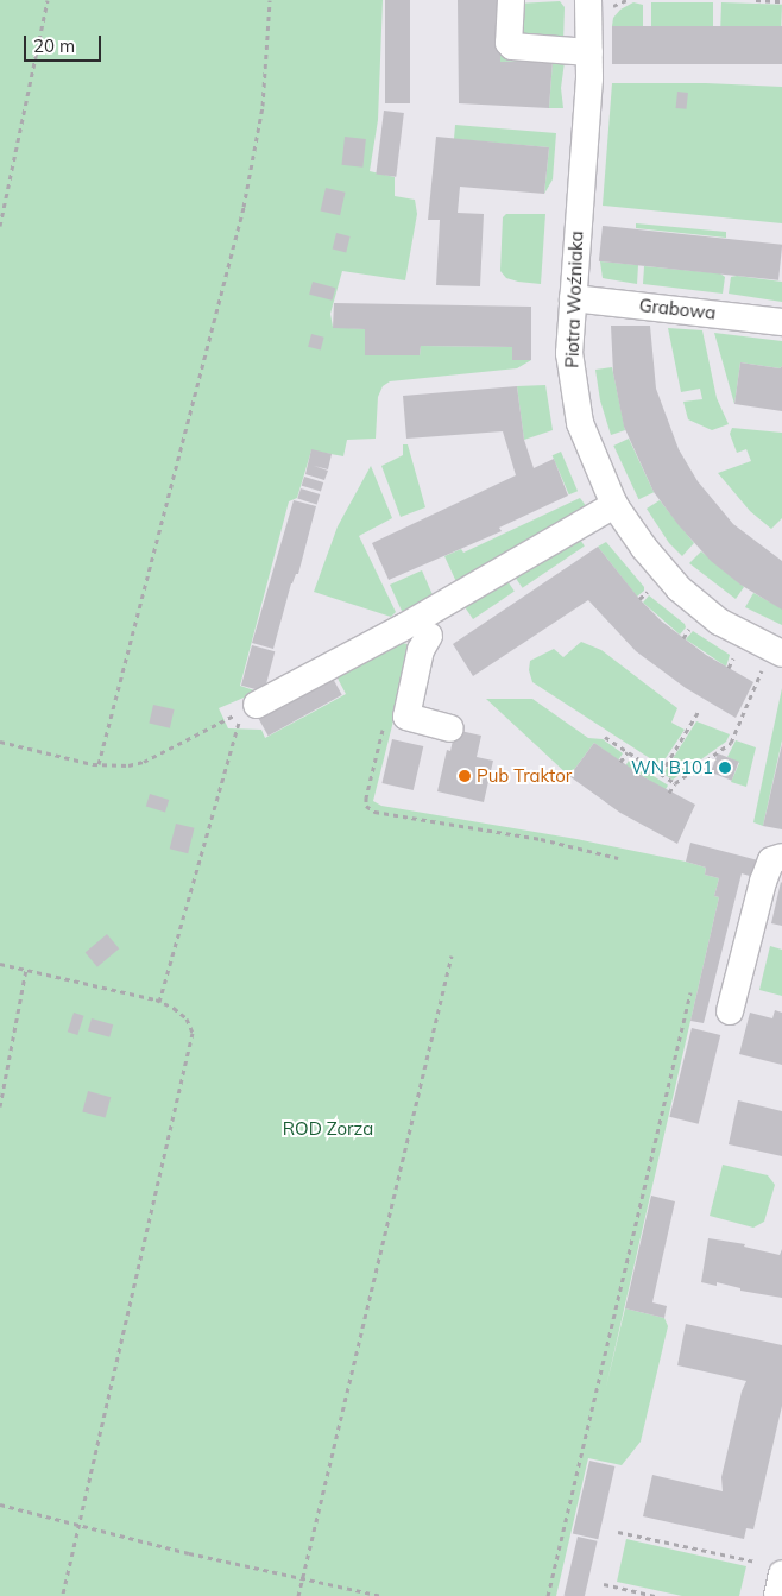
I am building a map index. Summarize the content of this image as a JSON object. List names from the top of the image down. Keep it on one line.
{"streets":{"street":["Piotra Woźniaka","Grabowa"]},"crossings":[["Piotra Woźniaka","Grabowa"]],"parks":["ROD Zorza"],"places":["WN B101","Pub Traktor"],"scale_bar":"20 m"}
